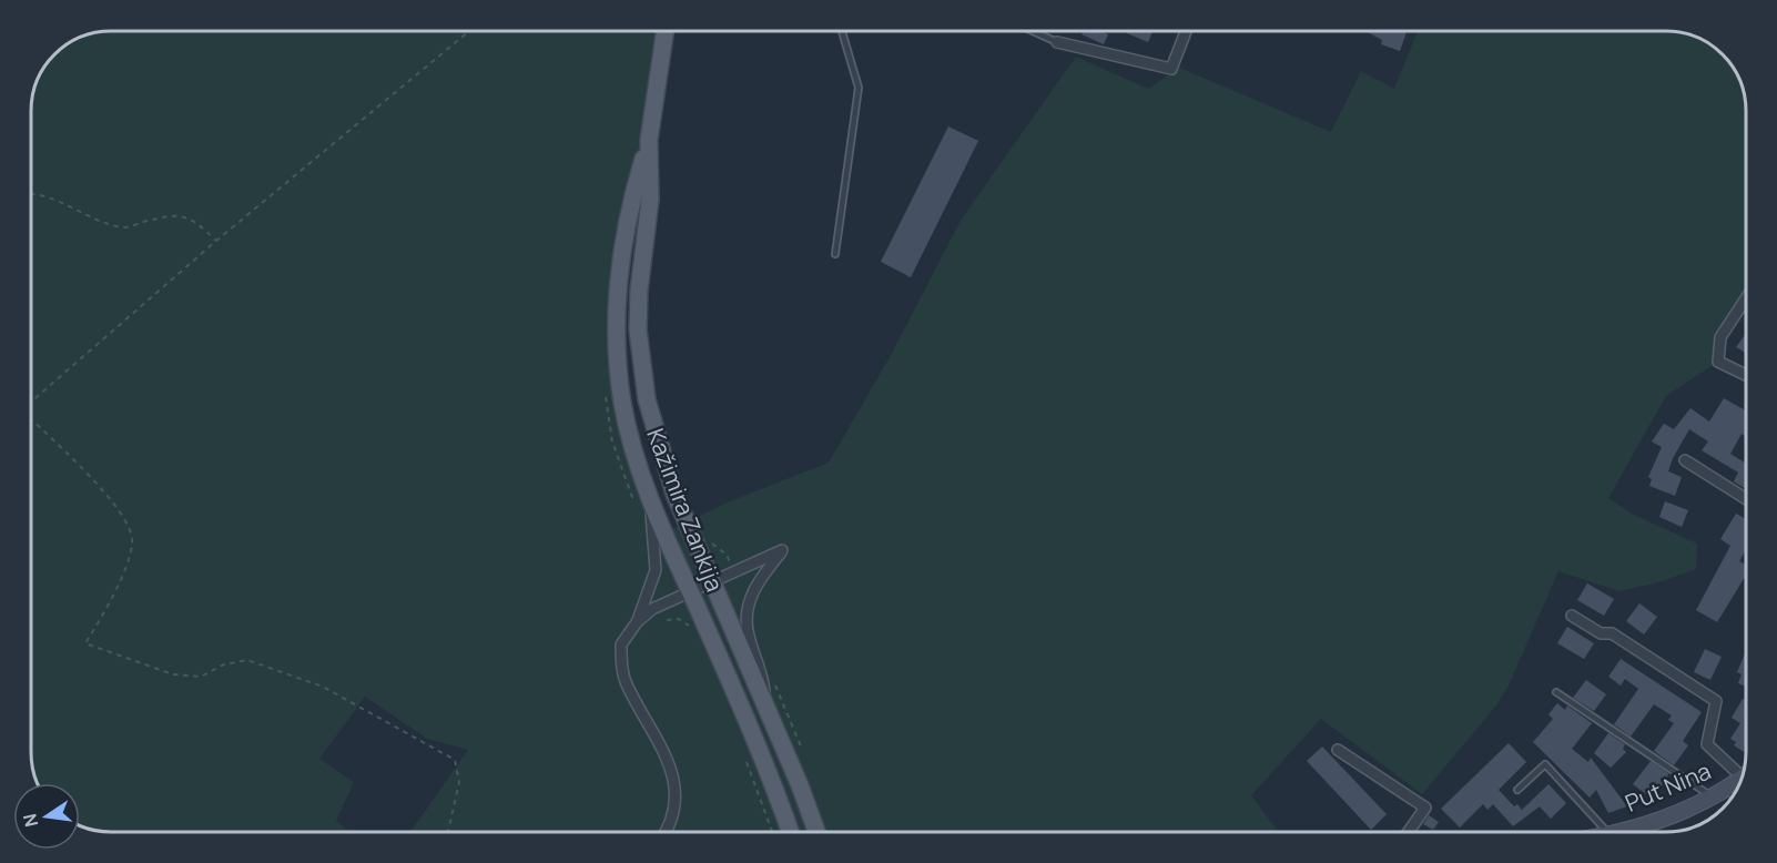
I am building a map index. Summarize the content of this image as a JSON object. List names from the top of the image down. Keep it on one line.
{"streets":{"main road":["Kažimira Zankija","Put Nina"]},"north":"left"}
